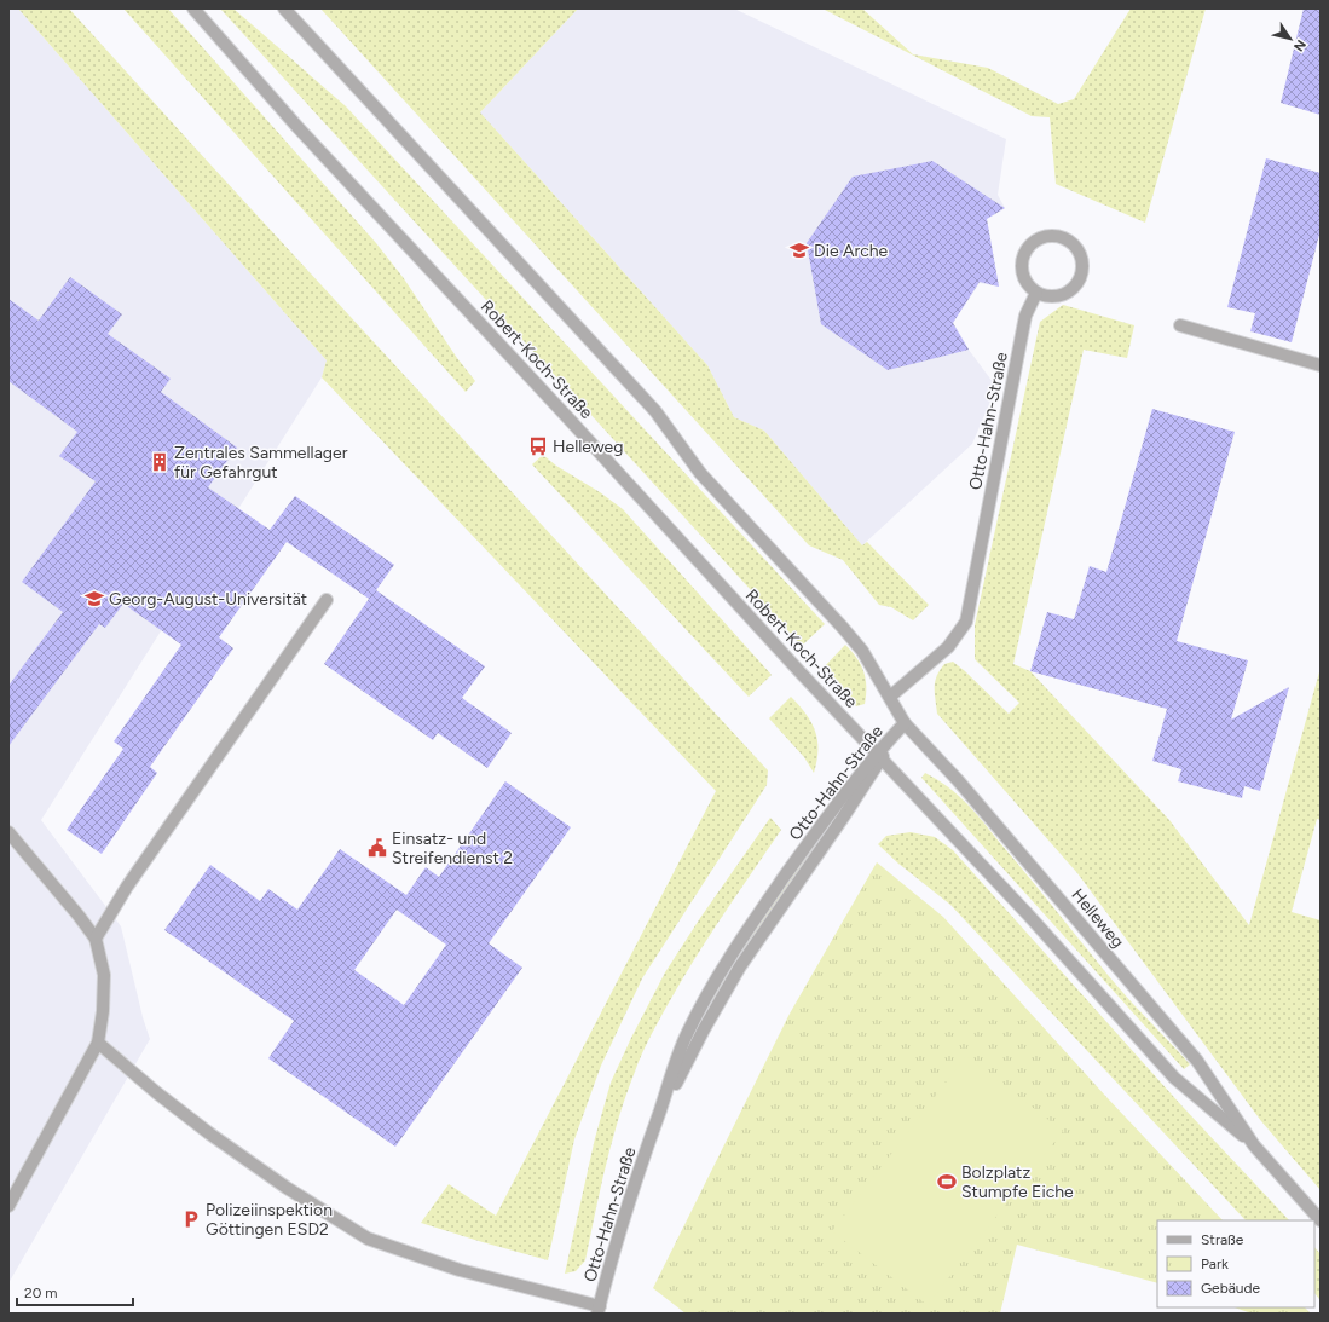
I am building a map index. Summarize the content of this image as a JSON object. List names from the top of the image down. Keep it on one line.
{"streets":{"street":["Robert-Koch-Straße","Otto-Hahn-Straße","Helleweg"]},"crossings":[["Robert-Koch-Straße","Otto-Hahn-Straße"],["Robert-Koch-Straße","Helleweg"],["Otto-Hahn-Straße","Helleweg"]],"places":{"school or university":["Die Arche","Georg-August-Universität"],"bus stop":["Helleweg"],"building":["Zentrales Sammellager für Gefahrgut"],"public building":["Einsatz- und Streifendienst 2"],"sports":["Bolzplatz Stumpfe Eiche"],"parking":["Polizeiinspektion Göttingen ESD2"]},"legend":["Straße","Park","Gebäude"],"scale_bar":"20 m","north":"bottom right"}
